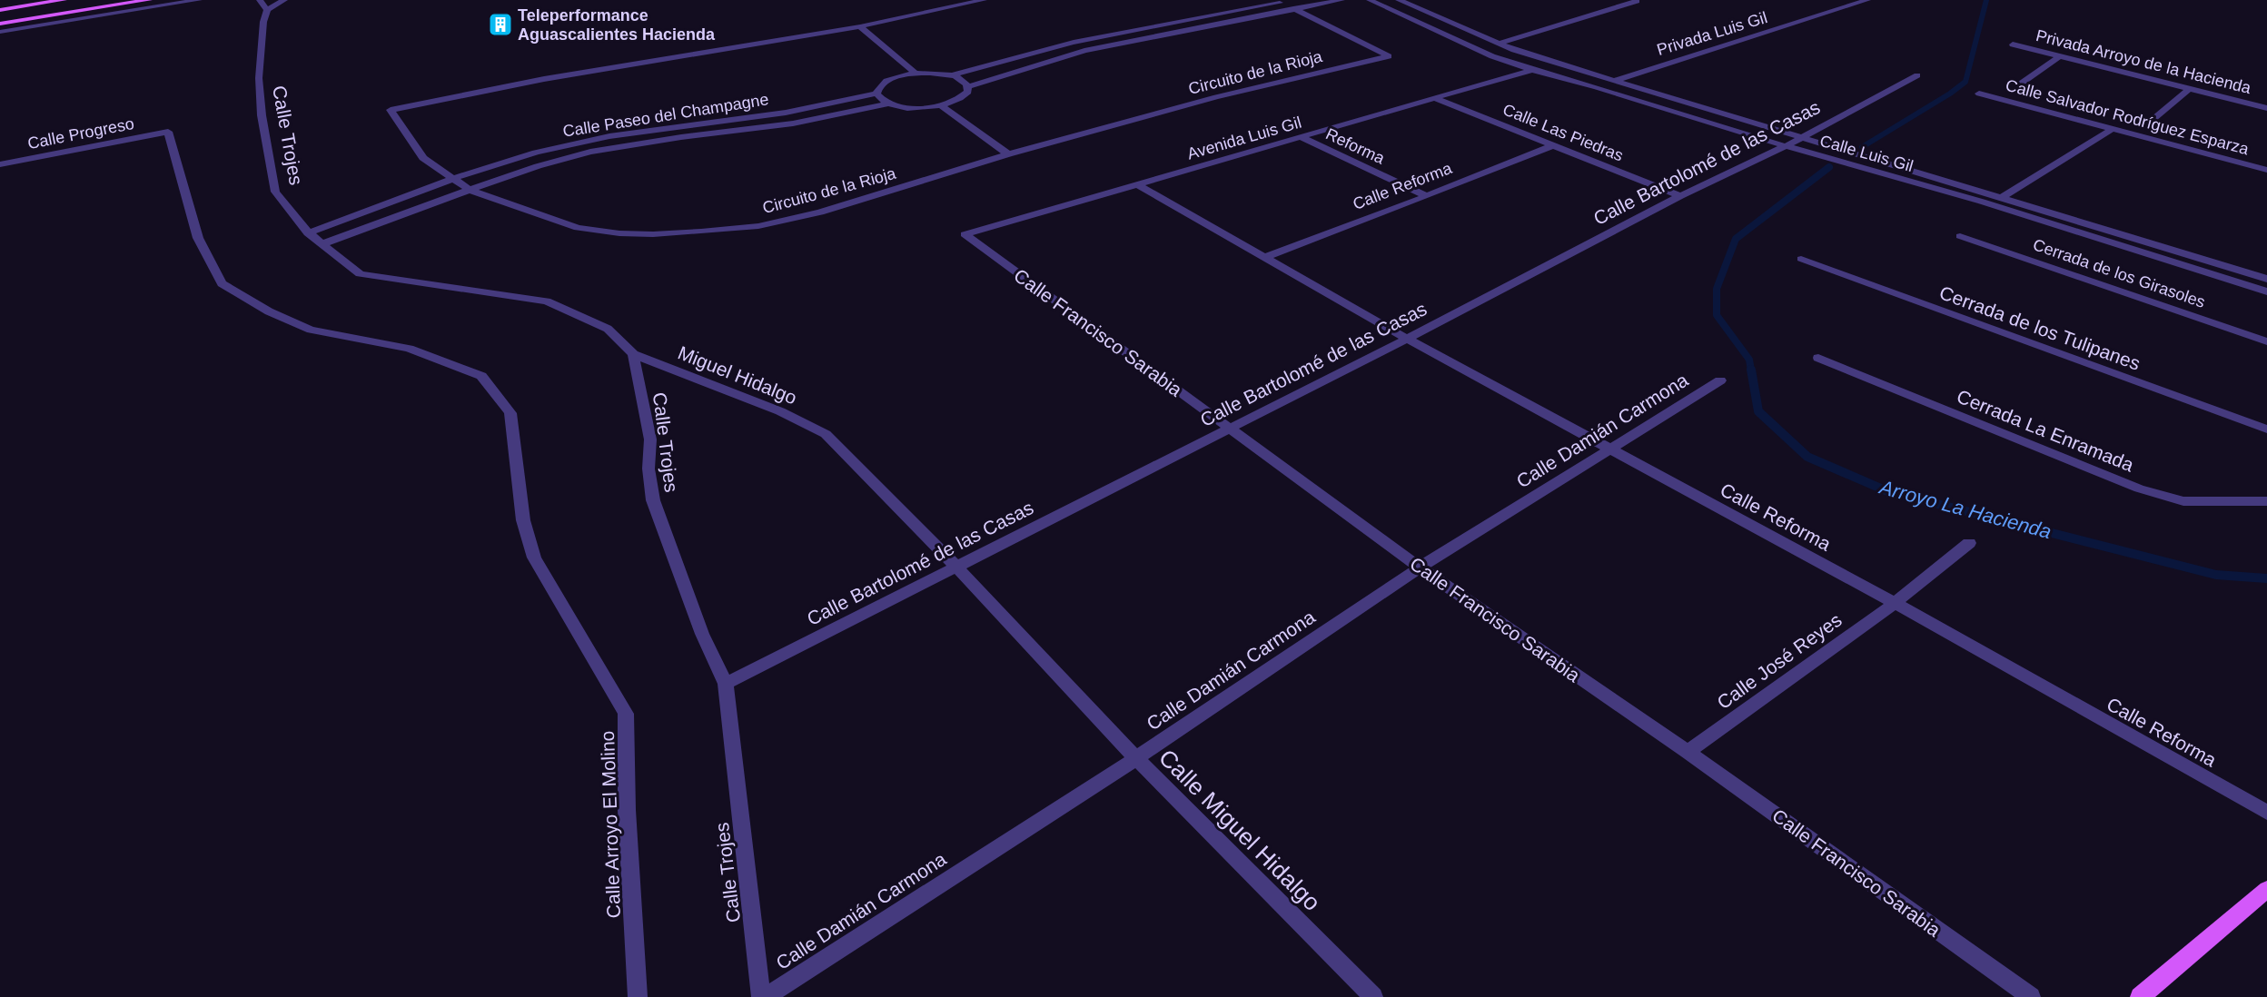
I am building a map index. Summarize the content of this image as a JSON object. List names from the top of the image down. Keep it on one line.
{"streets":{"street":["Privada Luis Gil","Privada Arroyo de la Hacienda","Circuito de la Rioja","Calle Paseo del Champagne","Calle Salvador Rodríguez Esparza","Calle Las Piedras","Calle Progreso","Calle Trojes","Avenida Luis Gil","Reforma","Calle Luis Gil","Calle Bartolomé de las Casas","Calle Reforma","Cerrada de los Girasoles","Cerrada de los Tulipanes","Calle Francisco Sarabia","Miguel Hidalgo","Calle Damián Carmona","Cerrada La Enramada","Calle José Reyes","Calle Arroyo El Molino","Calle Miguel Hidalgo"]},"crossings":[["Privada Luis Gil","Calle Luis Gil"],["Circuito de la Rioja","Calle Paseo del Champagne"],["Calle Paseo del Champagne","Calle Trojes"],["Calle Las Piedras","Avenida Luis Gil"],["Calle Las Piedras","Calle Bartolomé de las Casas"],["Calle Las Piedras","Calle Reforma"],["Calle Progreso","Calle Arroyo El Molino"],["Calle Trojes","Calle Bartolomé de las Casas"],["Calle Trojes","Miguel Hidalgo"],["Avenida Luis Gil","Reforma"],["Avenida Luis Gil","Calle Luis Gil"],["Avenida Luis Gil","Calle Reforma"],["Avenida Luis Gil","Calle Francisco Sarabia"],["Reforma","Calle Reforma"],["Calle Luis Gil","Calle Bartolomé de las Casas"],["Calle Bartolomé de las Casas","Calle Reforma"],["Calle Bartolomé de las Casas","Calle Francisco Sarabia"],["Calle Bartolomé de las Casas","Calle Miguel Hidalgo"],["Calle Reforma","Calle Damián Carmona"],["Calle Reforma","Calle José Reyes"],["Calle Francisco Sarabia","Calle Damián Carmona"],["Calle Francisco Sarabia","Calle José Reyes"],["Miguel Hidalgo","Calle Miguel Hidalgo"],["Calle Damián Carmona","Calle Miguel Hidalgo"]],"water":["Arroyo La Hacienda"],"places":{"building":["Teleperformance Aguascalientes Hacienda"]}}
